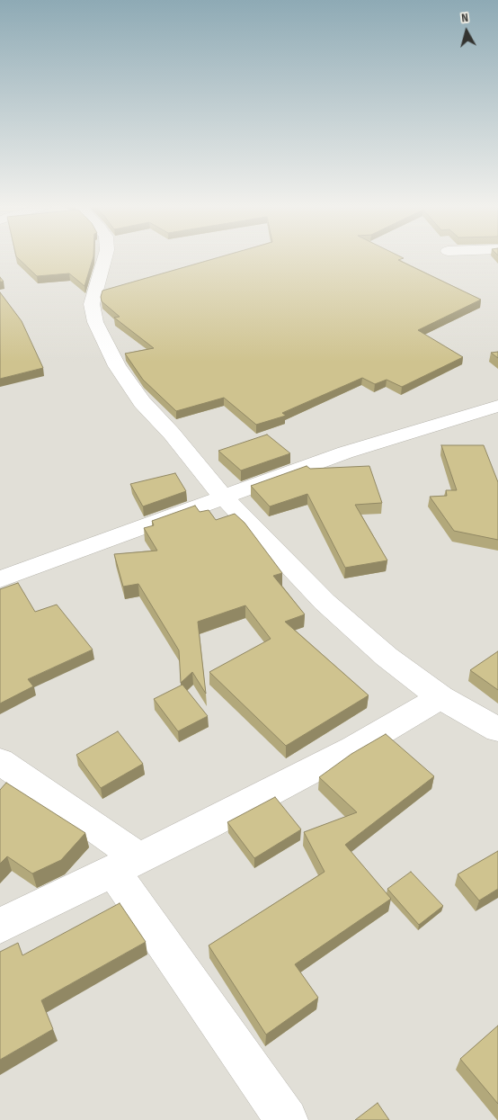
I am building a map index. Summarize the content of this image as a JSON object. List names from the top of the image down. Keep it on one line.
{"north":"top"}
